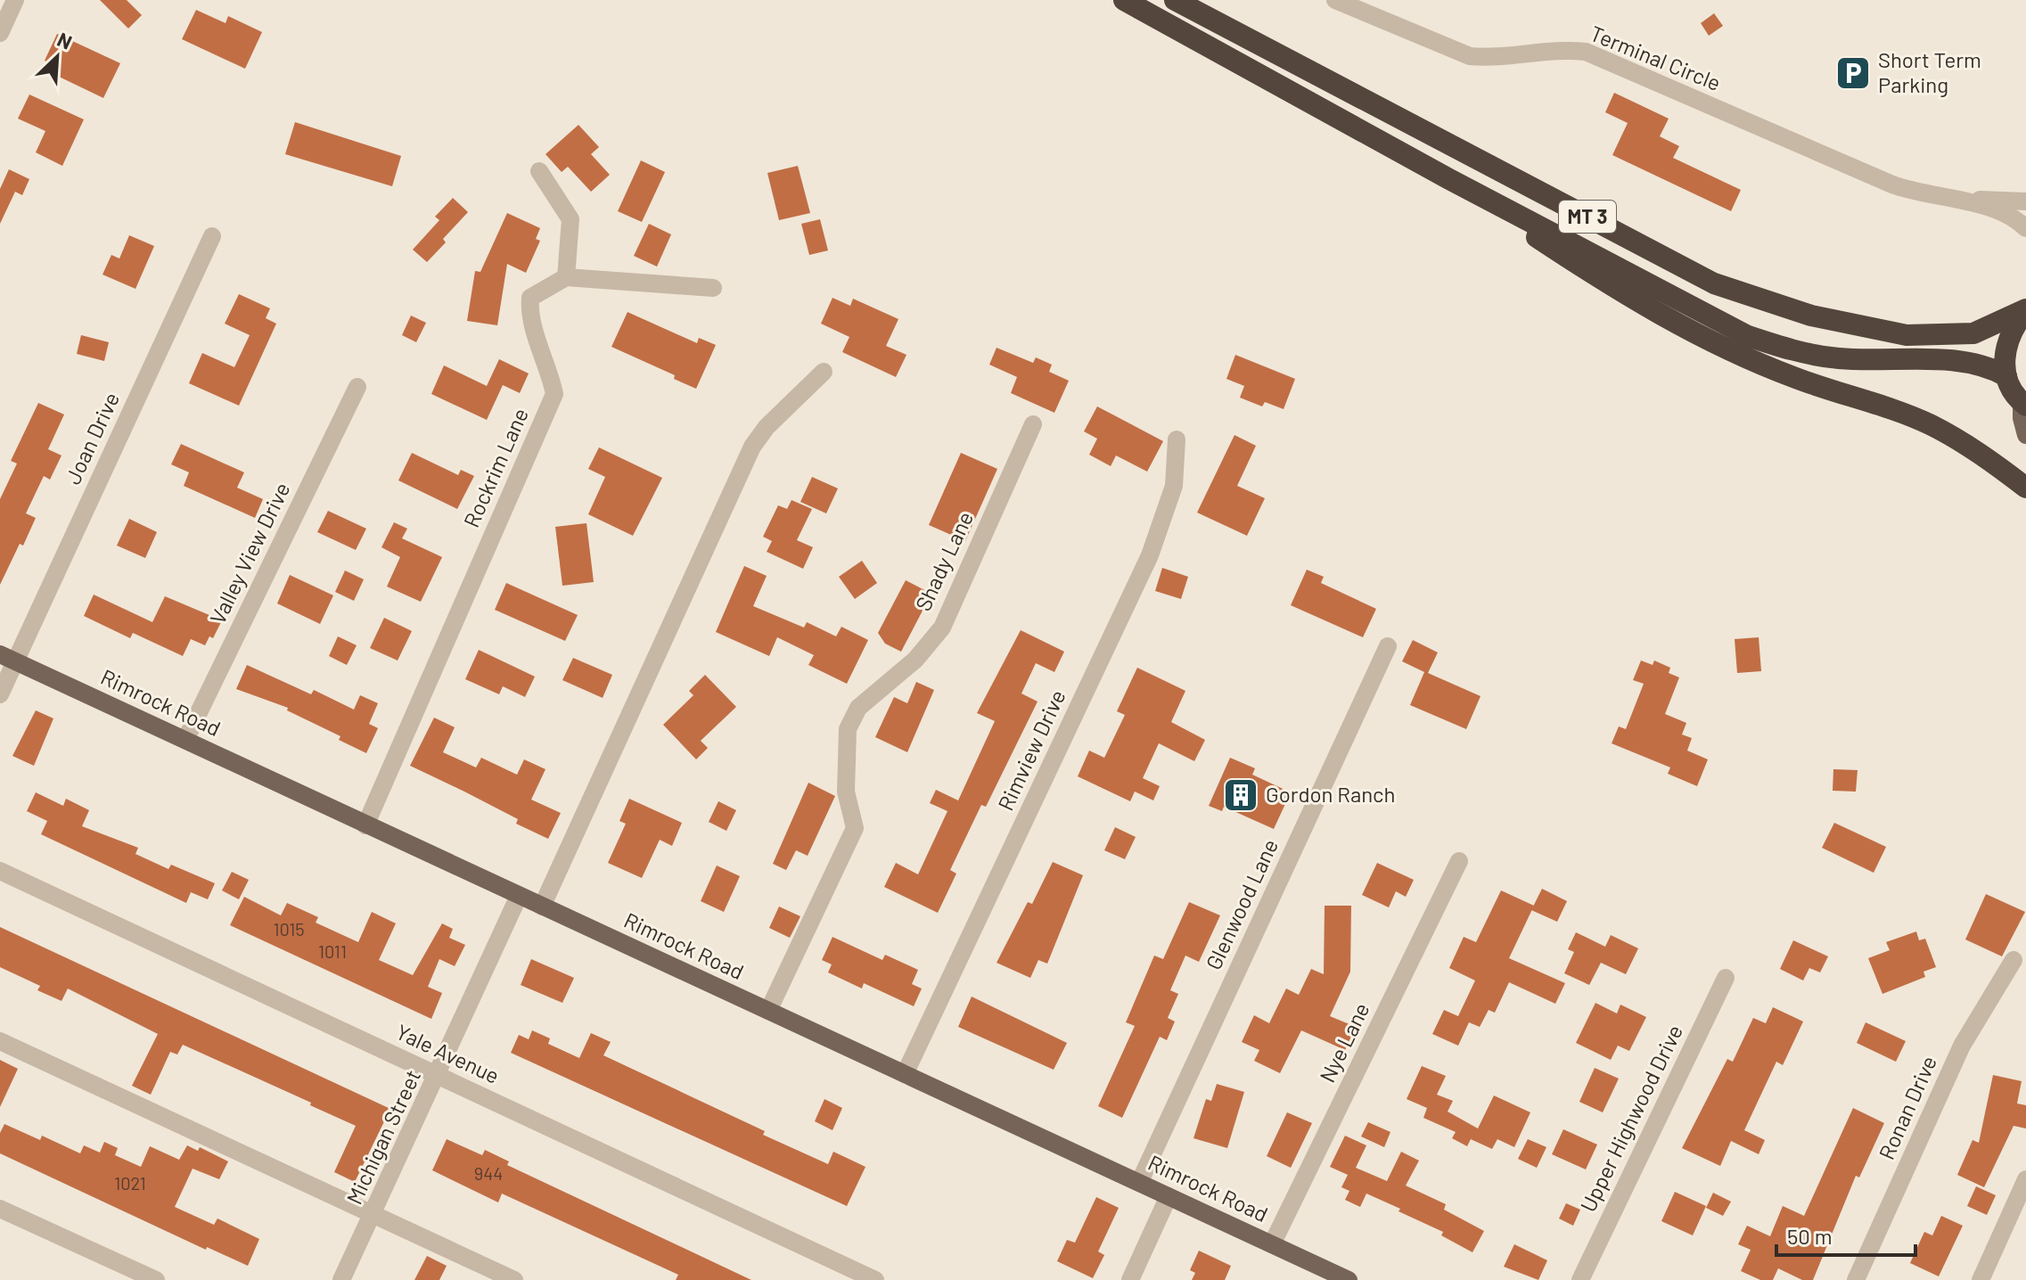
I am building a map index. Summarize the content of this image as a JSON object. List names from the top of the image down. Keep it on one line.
{"streets":{"highway":["MT 3"],"main road":["Rimrock Road"],"street":["Terminal Circle","Joan Drive","Rockrim Lane","Valley View Drive","Shady Lane","Rimview Drive","Glenwood Lane","Nye Lane","Yale Avenue","Ronan Drive","Upper Highwood Drive","Michigan Street"]},"crossings":[["Joan Drive","Rimrock Road"],["Rockrim Lane","Rimrock Road"],["Valley View Drive","Rimrock Road"],["Shady Lane","Rimrock Road"],["Rimrock Road","Rimview Drive"],["Rimrock Road","Glenwood Lane"],["Rimrock Road","Nye Lane"],["Rimrock Road","Michigan Street"],["Yale Avenue","Michigan Street"]],"places":{"parking":["Short Term Parking"],"building":["Gordon Ranch"]},"house_numbers":["1015","1011","944","1021"],"scale_bar":"50 m","north":"top right"}
